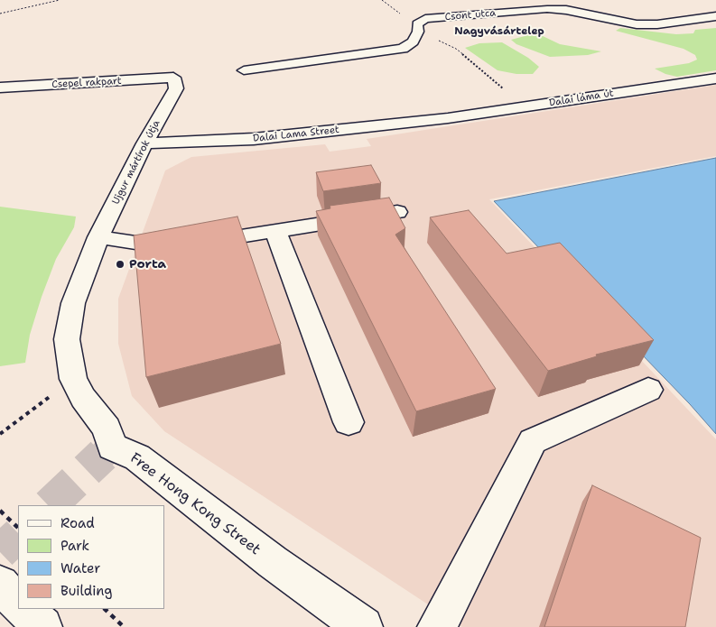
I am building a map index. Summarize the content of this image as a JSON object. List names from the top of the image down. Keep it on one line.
{"streets":{"main road":["Csont utca","Csepel rakpart","Dalai láma út","Ujgur mártírok útja","Free Hong Kong Street"]},"crossings":[["Csepel rakpart","Ujgur mártírok útja"],["Dalai láma út","Ujgur mártírok útja"],["Ujgur mártírok útja","Free Hong Kong Street"]],"districts":["Nagyvásártelep"],"places":["Porta"],"legend":["Road","Park","Water","Building"]}
